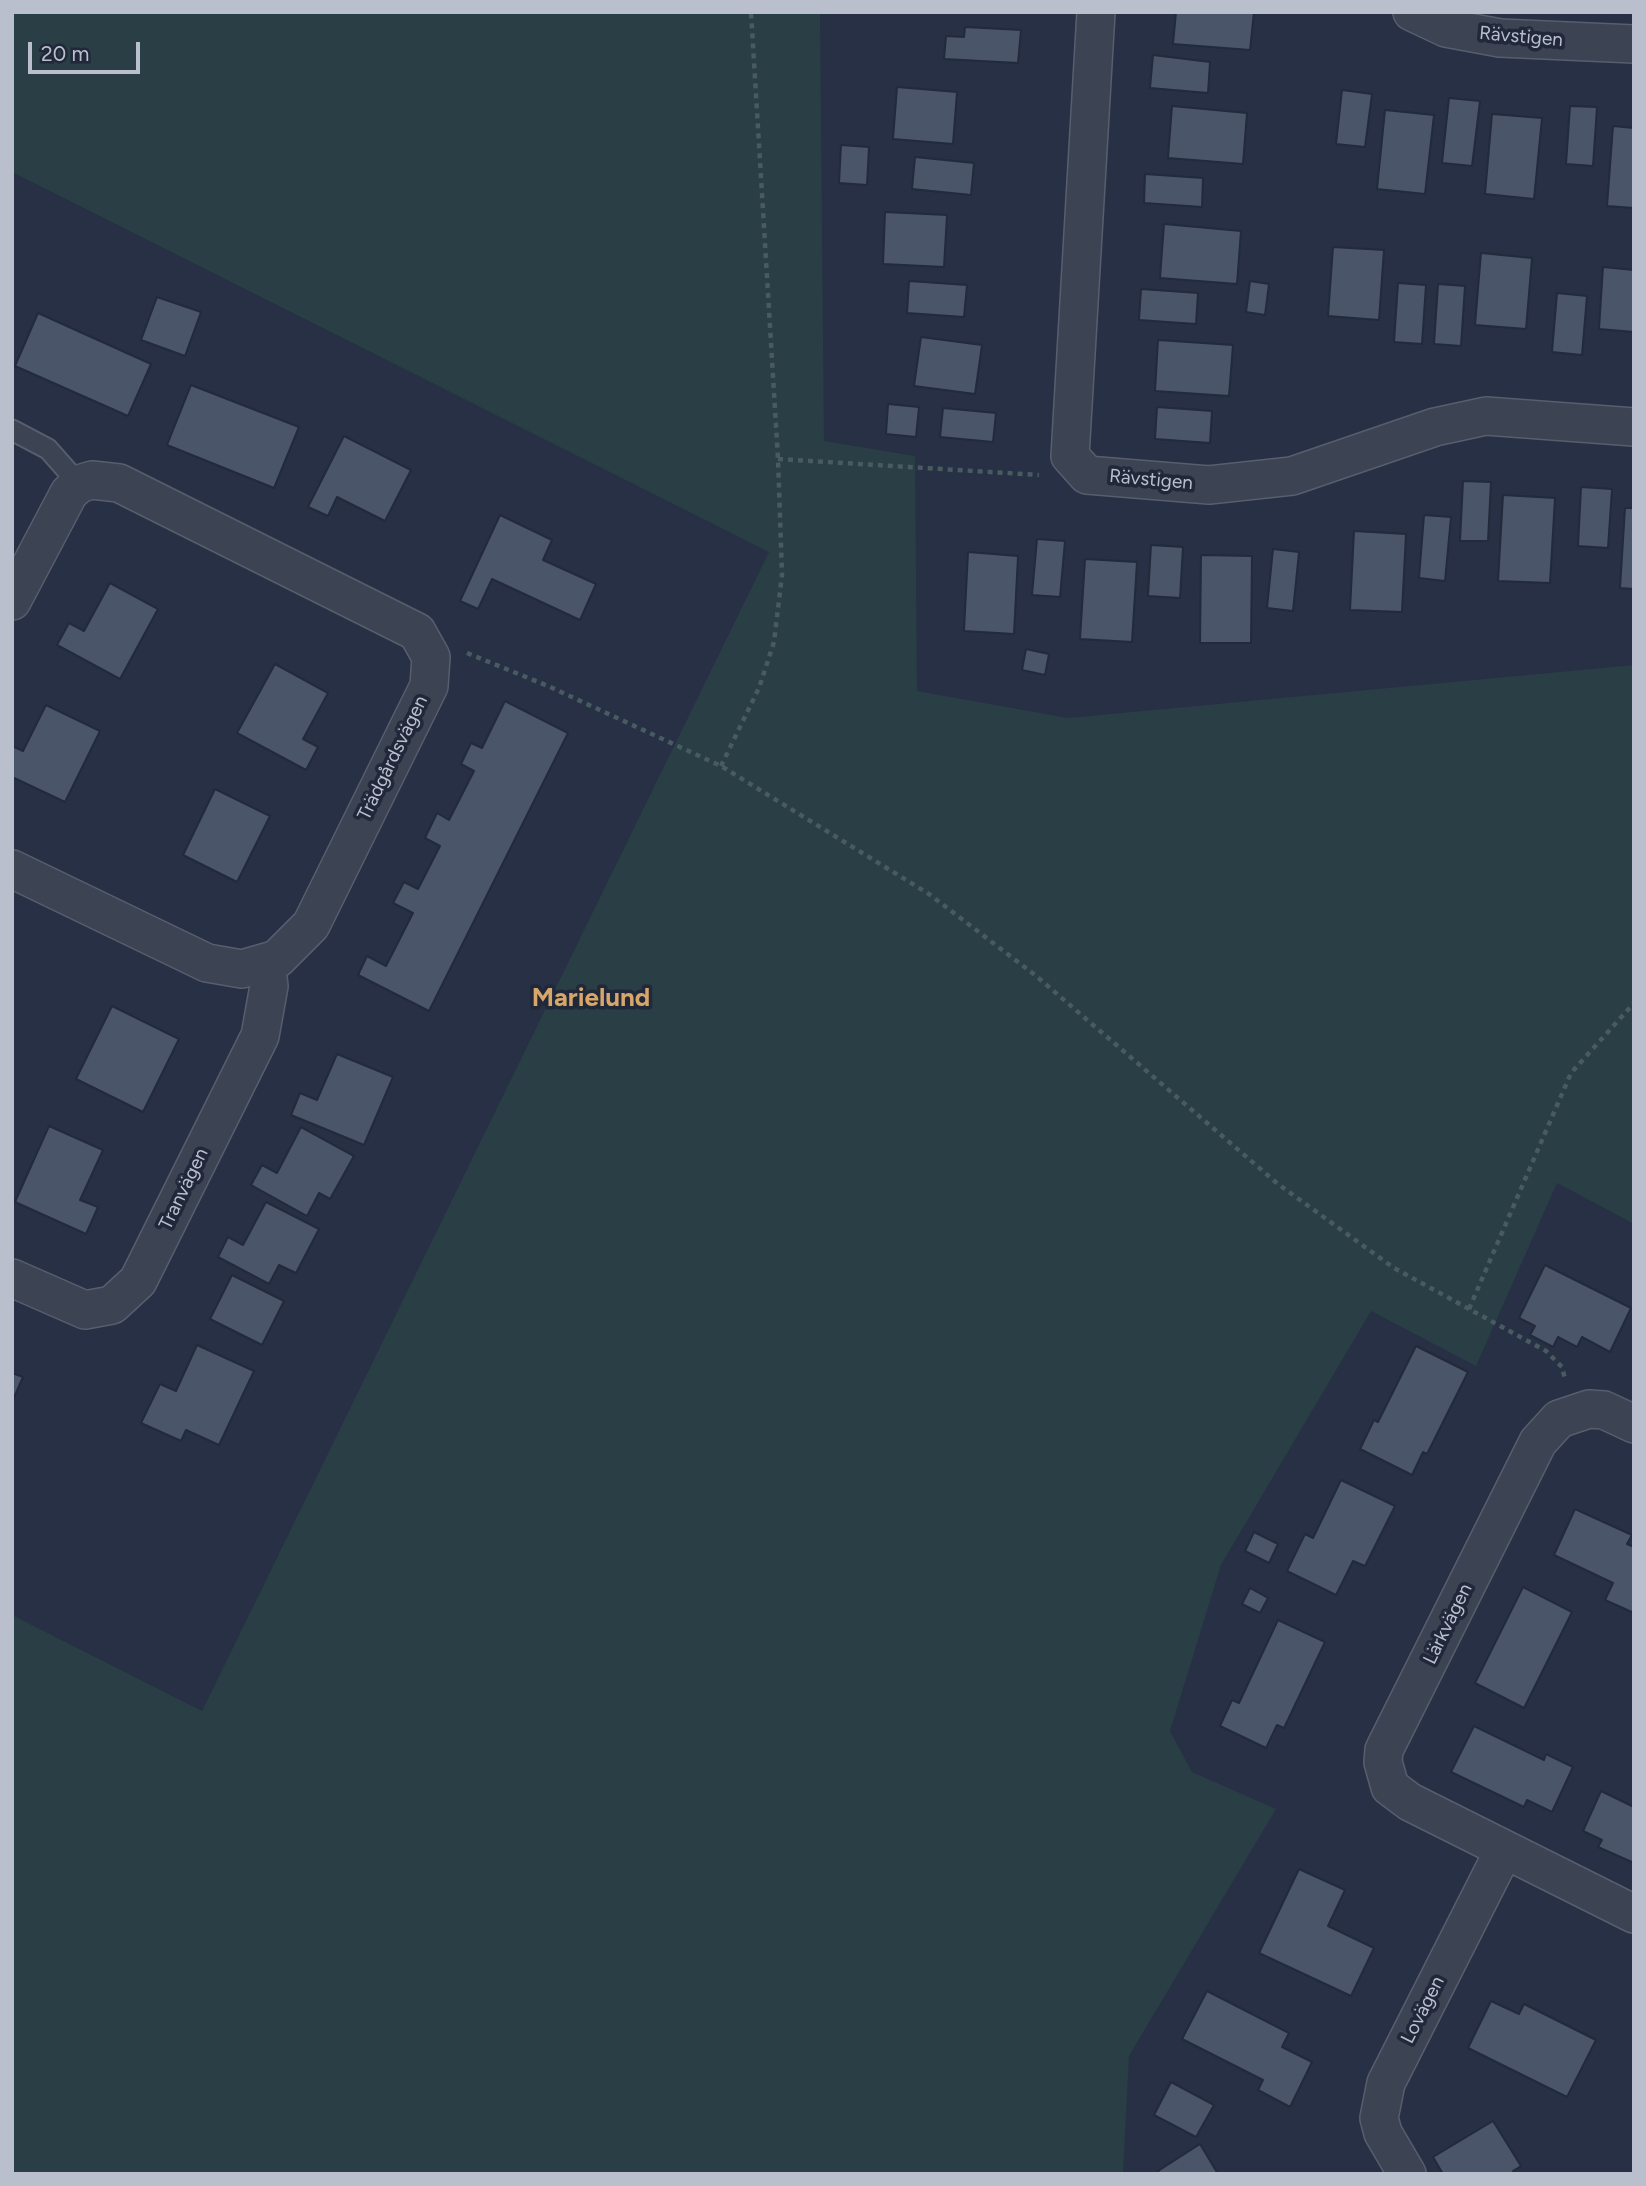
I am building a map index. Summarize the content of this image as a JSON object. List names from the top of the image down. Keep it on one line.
{"streets":{"street":["Rävstigen","Trädgårdsvägen","Tranvägen","Lärkvägen","Lovägen"]},"crossings":[["Trädgårdsvägen","Tranvägen"],["Lärkvägen","Lovägen"]],"districts":["Marielund"],"scale_bar":"20 m"}
